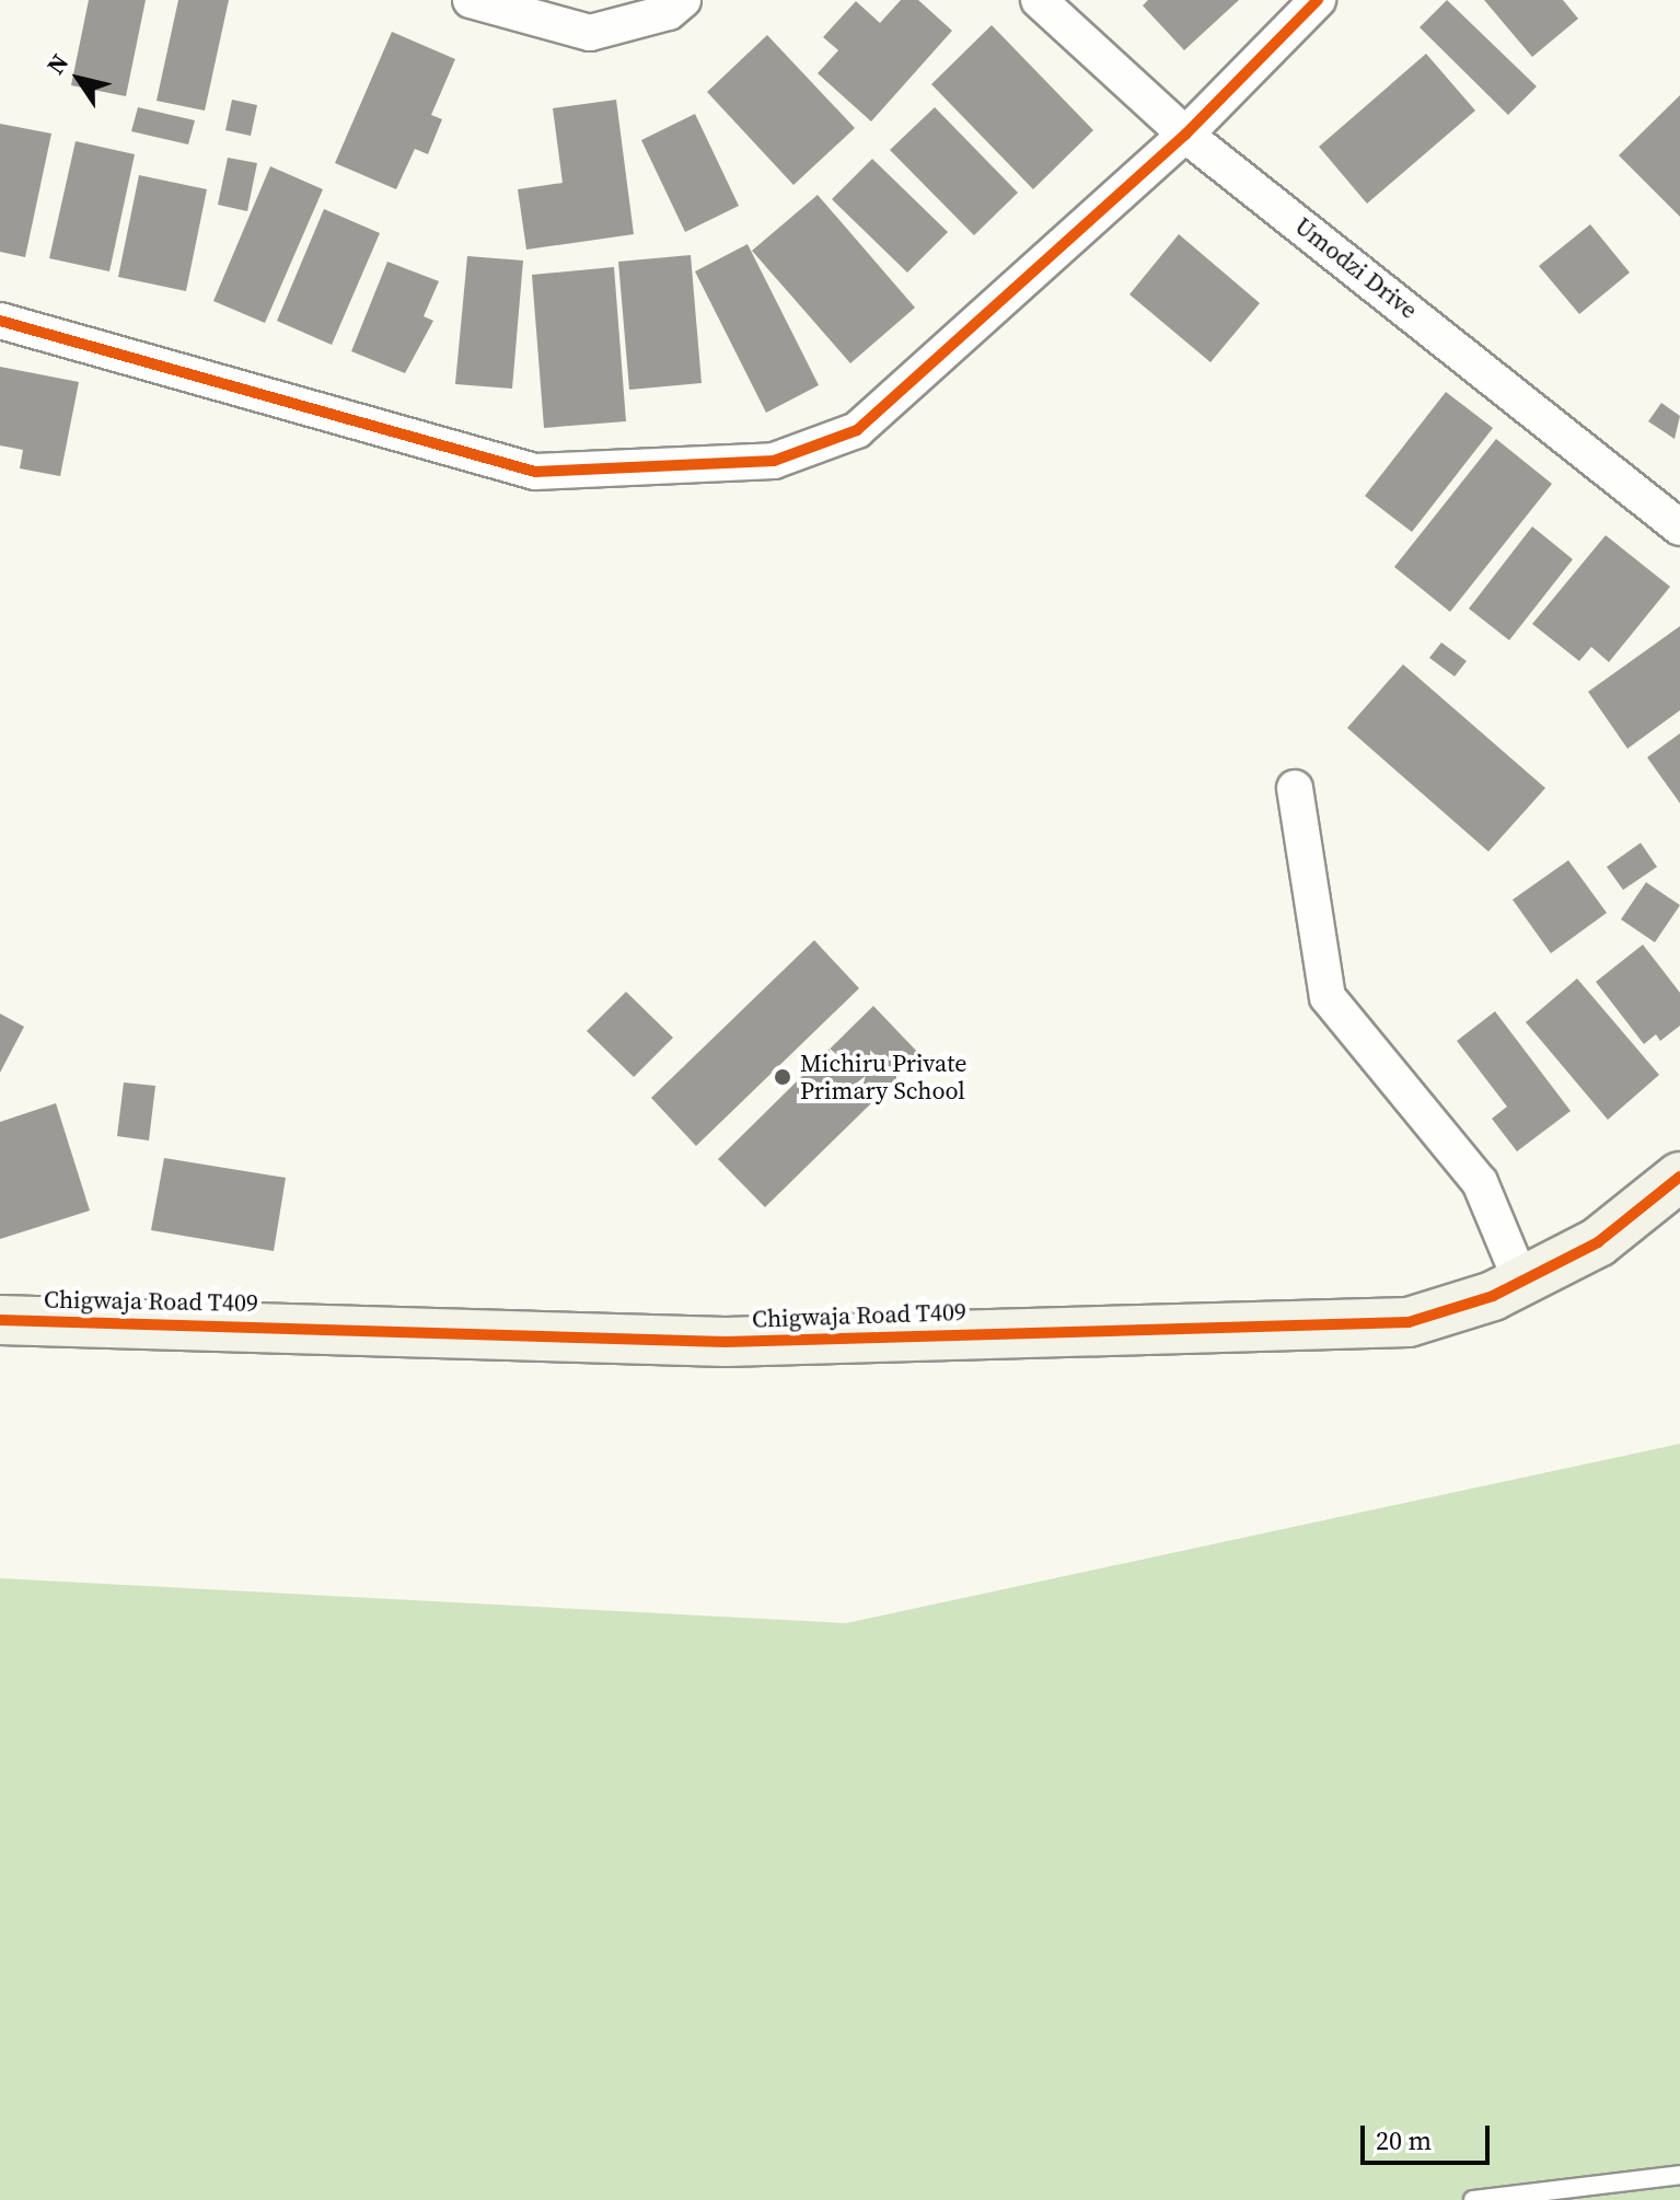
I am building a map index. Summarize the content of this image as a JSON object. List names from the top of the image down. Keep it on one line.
{"streets":{"street":["Umodzi Drive","Chigwaja Road T409"]},"places":["Michiru Private Primary School"],"scale_bar":"20 m","north":"top left"}
